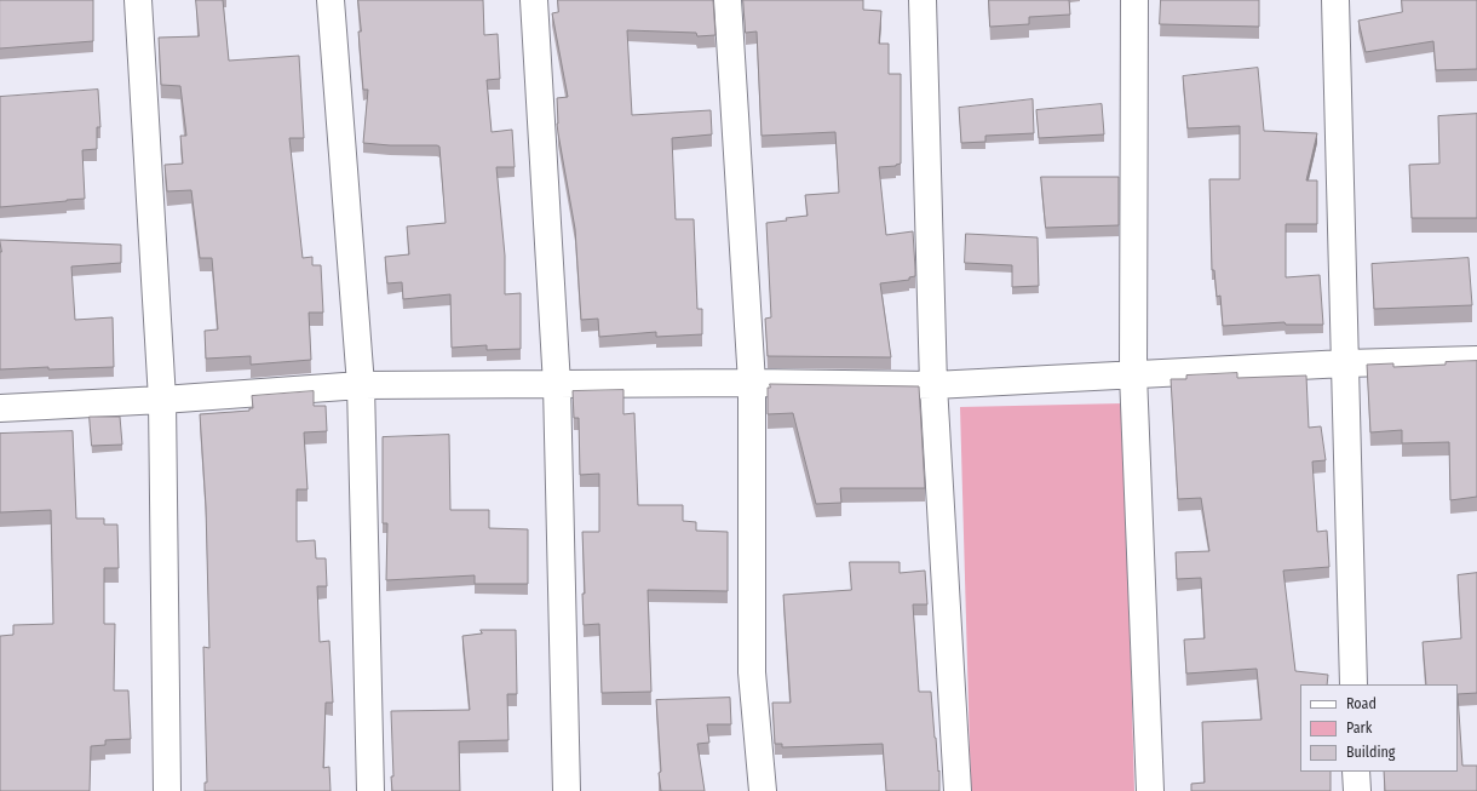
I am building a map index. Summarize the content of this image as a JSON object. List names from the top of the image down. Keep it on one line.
{"legend":["Road","Park","Building"]}
